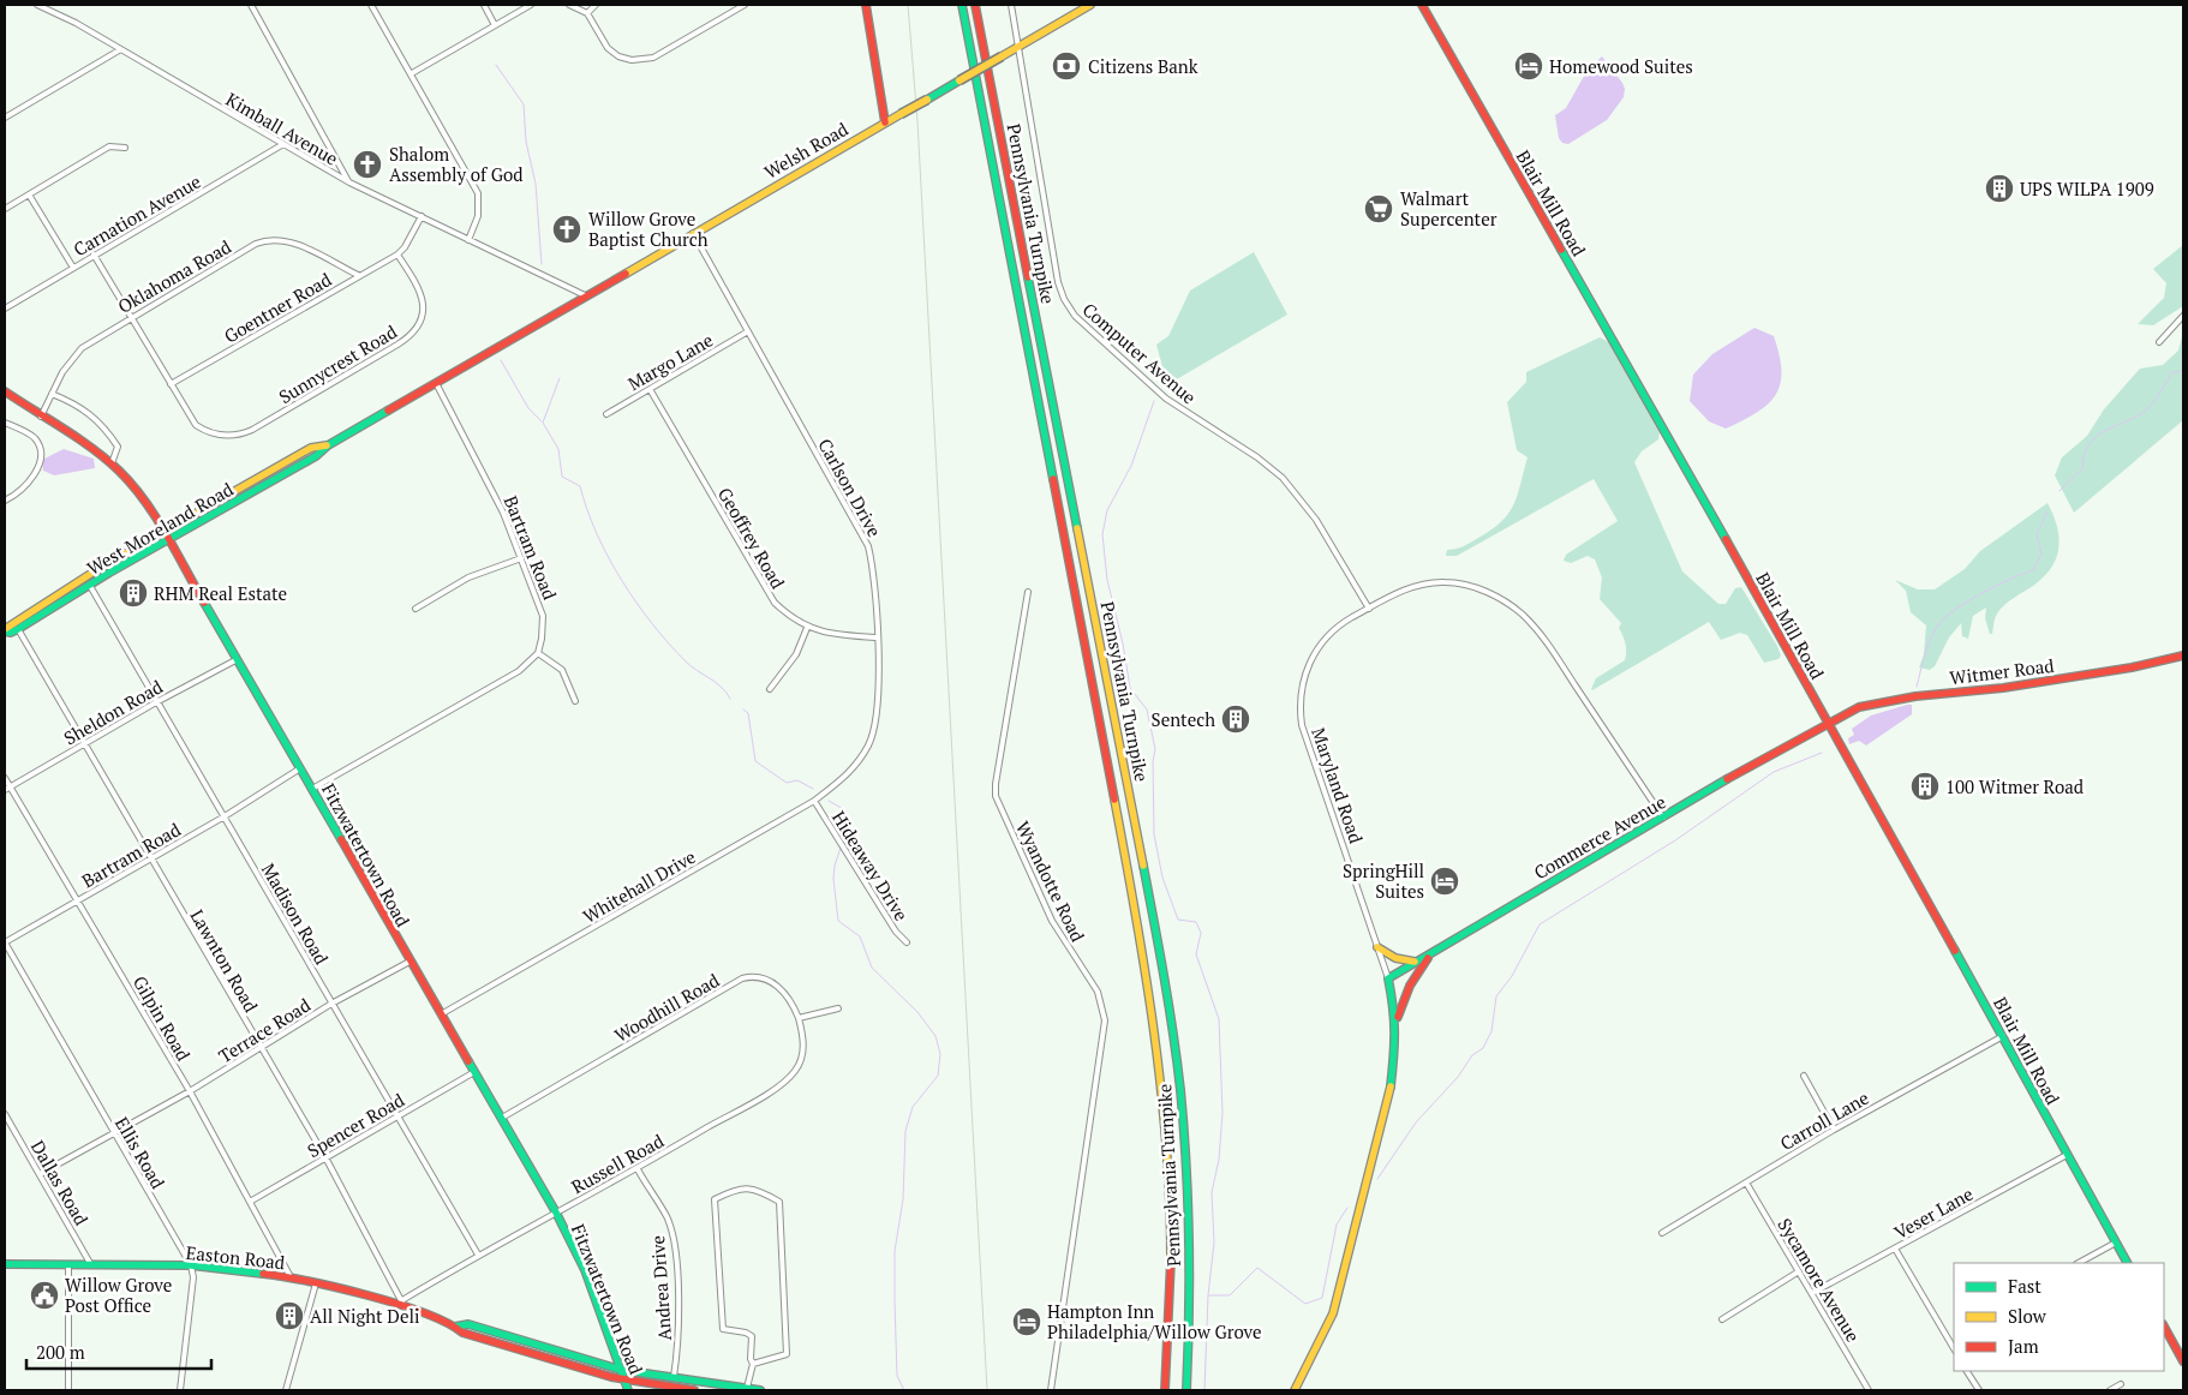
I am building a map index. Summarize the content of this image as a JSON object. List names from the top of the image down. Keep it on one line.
{"streets":{"main road":["Welsh Road","Blair Mill Road","Pennsylvania Turnpike","West Moreland Road","Witmer Road","Maryland Road","Commerce Avenue","Fitzwatertown Road","Easton Road"],"street":["Kimball Avenue","Carnation Avenue","Oklahoma Road","Goentner Road","Computer Avenue","Margo Lane","Sunnycrest Road","Carlson Drive","Geoffrey Road","Bartram Road","Sheldon Road","Hideaway Drive","Wyandotte Road","Whitehall Drive","Madison Road","Lawnton Road","Woodhill Road","Gilpin Road","Terrace Road","Carroll Lane","Spencer Road","Ellis Road","Russell Road","Dallas Road","Veser Lane","Sycamore Avenue","Andrea Drive"]},"crossings":[["Kimball Avenue","Welsh Road"],["Kimball Avenue","Carnation Avenue"],["Welsh Road","Computer Avenue"],["Welsh Road","Carlson Drive"],["Welsh Road","West Moreland Road"],["Blair Mill Road","Witmer Road"],["Blair Mill Road","Commerce Avenue"],["Blair Mill Road","Carroll Lane"],["Blair Mill Road","Veser Lane"],["Carnation Avenue","Sunnycrest Road"],["Oklahoma Road","Goentner Road"],["Oklahoma Road","Sunnycrest Road"],["Oklahoma Road","Fitzwatertown Road"],["Goentner Road","Sunnycrest Road"],["Computer Avenue","Maryland Road"],["Margo Lane","Carlson Drive"],["Margo Lane","Geoffrey Road"],["Carlson Drive","Geoffrey Road"],["Carlson Drive","Whitehall Drive"],["West Moreland Road","Bartram Road"],["West Moreland Road","Fitzwatertown Road"],["West Moreland Road","Madison Road"],["West Moreland Road","Lawnton Road"],["Bartram Road","Fitzwatertown Road"],["Bartram Road","Madison Road"],["Bartram Road","Lawnton Road"],["Bartram Road","Gilpin Road"],["Bartram Road","Ellis Road"],["Witmer Road","Commerce Avenue"],["Sheldon Road","Fitzwatertown Road"],["Sheldon Road","Madison Road"],["Sheldon Road","Lawnton Road"],["Sheldon Road","Gilpin Road"],["Maryland Road","Commerce Avenue"],["Fitzwatertown Road","Whitehall Drive"],["Fitzwatertown Road","Woodhill Road"],["Fitzwatertown Road","Terrace Road"],["Fitzwatertown Road","Spencer Road"],["Fitzwatertown Road","Russell Road"],["Fitzwatertown Road","Easton Road"],["Hideaway Drive","Whitehall Drive"],["Madison Road","Terrace Road"],["Madison Road","Spencer Road"],["Madison Road","Russell Road"],["Lawnton Road","Terrace Road"],["Lawnton Road","Spencer Road"],["Lawnton Road","Russell Road"],["Lawnton Road","Easton Road"],["Woodhill Road","Russell Road"],["Gilpin Road","Terrace Road"],["Gilpin Road","Spencer Road"],["Gilpin Road","Easton Road"],["Terrace Road","Ellis Road"],["Terrace Road","Dallas Road"],["Carroll Lane","Sycamore Avenue"],["Ellis Road","Easton Road"],["Russell Road","Easton Road"],["Russell Road","Andrea Drive"],["Dallas Road","Easton Road"],["Veser Lane","Sycamore Avenue"],["Easton Road","Andrea Drive"]],"places":{"bank":["Citizens Bank"],"hotel":["Homewood Suites","SpringHill Suites","Hampton Inn Philadelphia/Willow Grove"],"church":["Shalom Assembly of God","Willow Grove Baptist Church"],"building":["UPS WILPA 1909","RHM Real Estate","Sentech","100 Witmer Road","All Night Deli"],"supermarket":["Walmart Supercenter"],"public building":["Willow Grove Post Office"]},"legend":["Fast","Slow","Jam"],"scale_bar":"200 m"}
